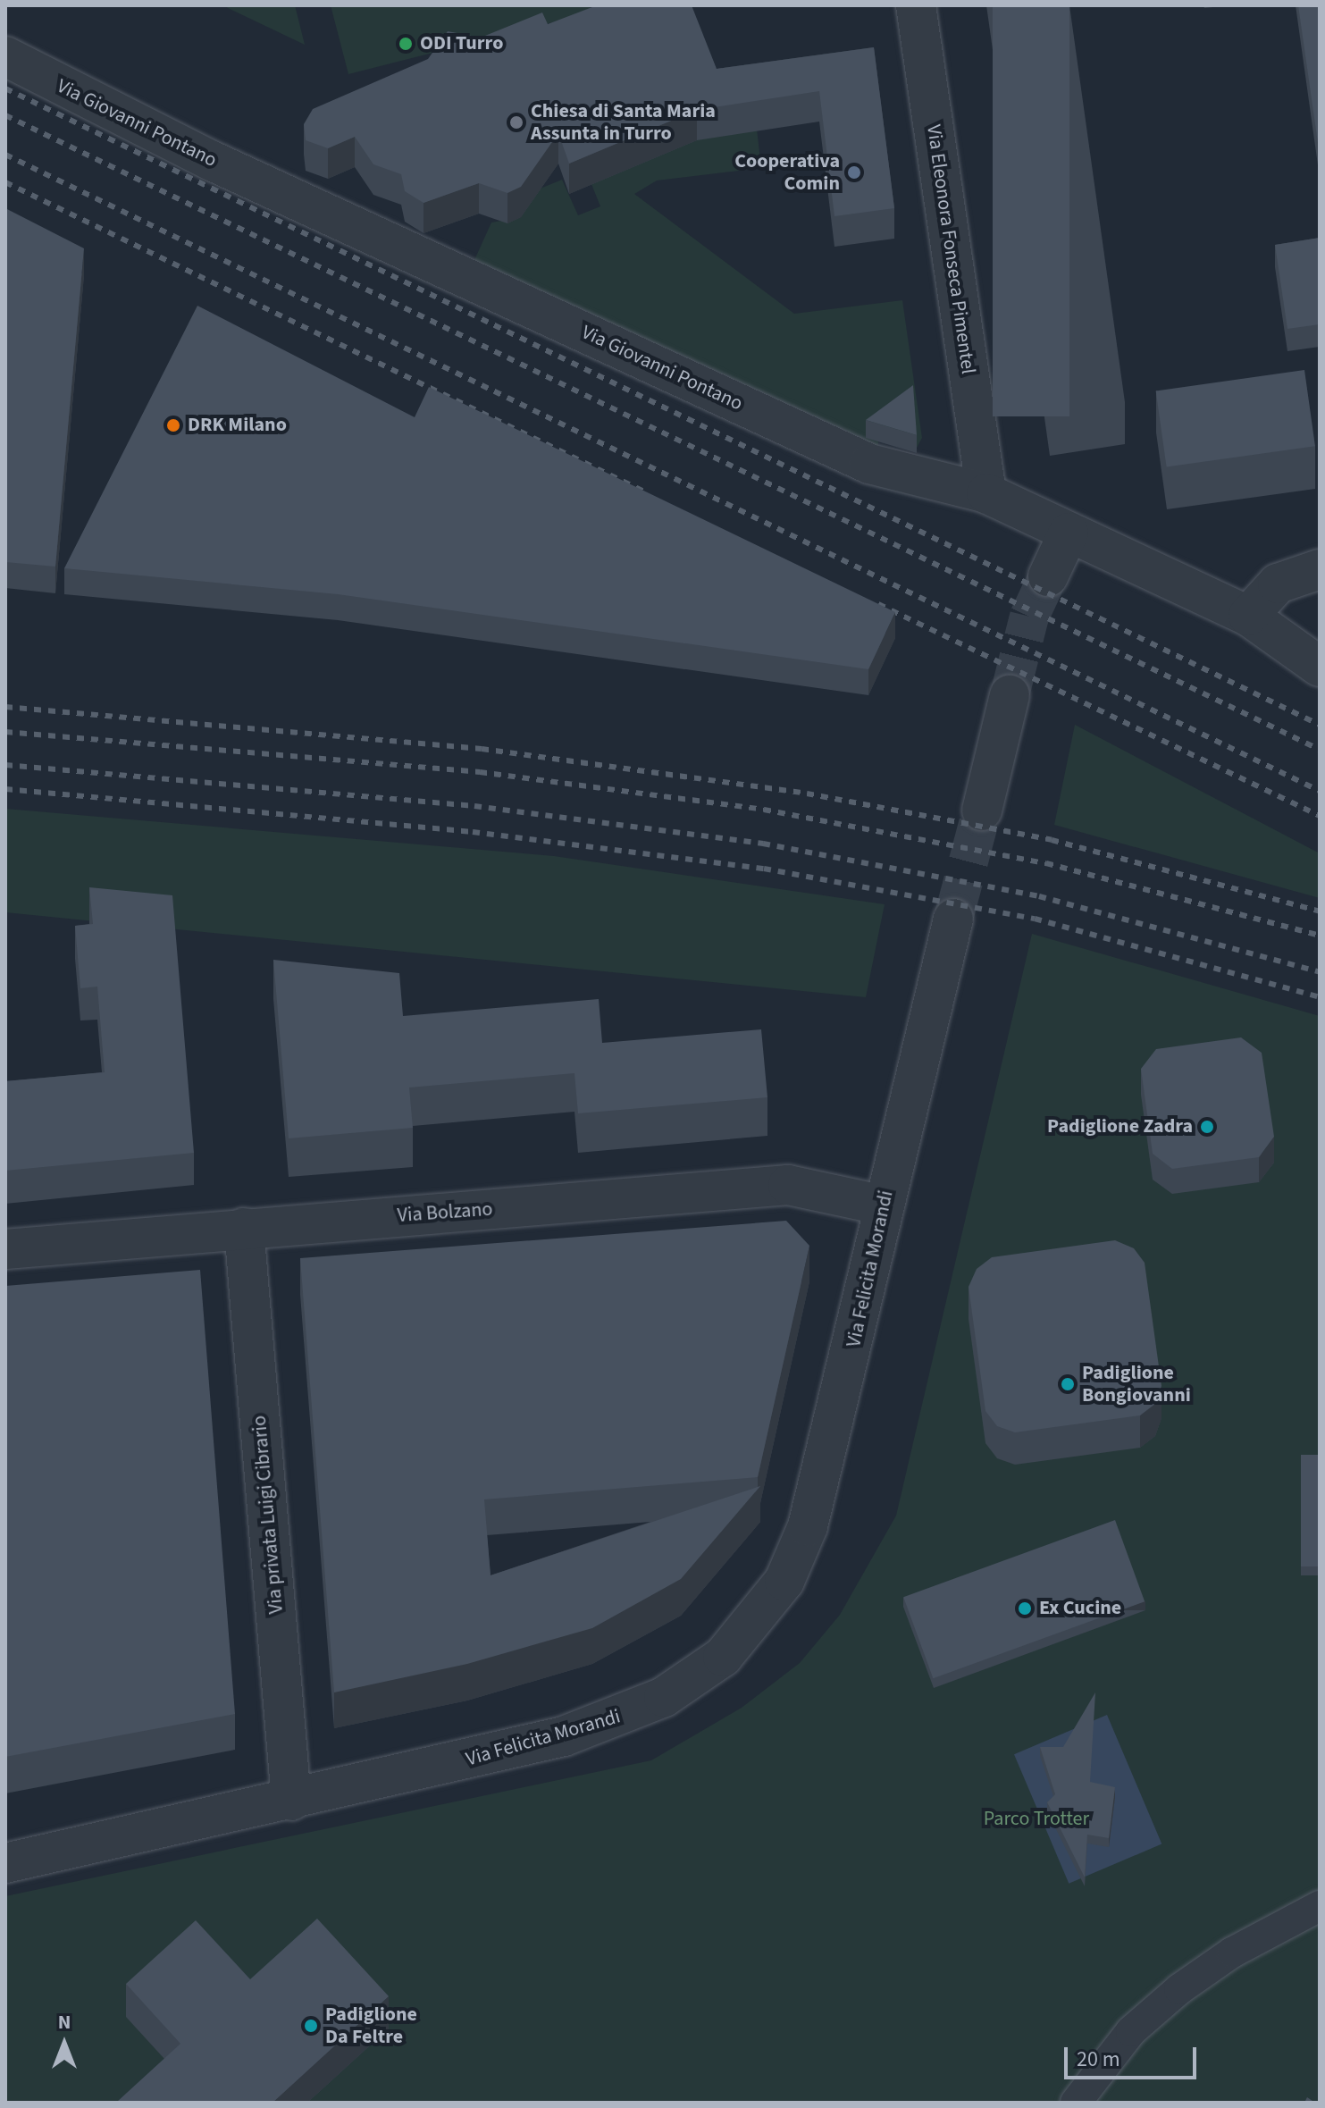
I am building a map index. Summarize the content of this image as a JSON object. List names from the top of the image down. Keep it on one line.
{"streets":{"street":["Via Giovanni Pontano","Via Eleonora Fonseca Pimentel","Via Bolzano","Via Felicita Morandi","Via privata Luigi Cibrario"]},"crossings":[["Via Giovanni Pontano","Via Eleonora Fonseca Pimentel"],["Via Bolzano","Via Felicita Morandi"],["Via Bolzano","Via privata Luigi Cibrario"],["Via Felicita Morandi","Via privata Luigi Cibrario"]],"parks":["Parco Trotter"],"places":["ODI Turro","Chiesa di Santa Maria Assunta in Turro","Cooperativa Comin","DRK Milano","Padiglione Zadra","Padiglione Bongiovanni","Ex Cucine","Padiglione Da Feltre"],"scale_bar":"20 m","north":"top"}
